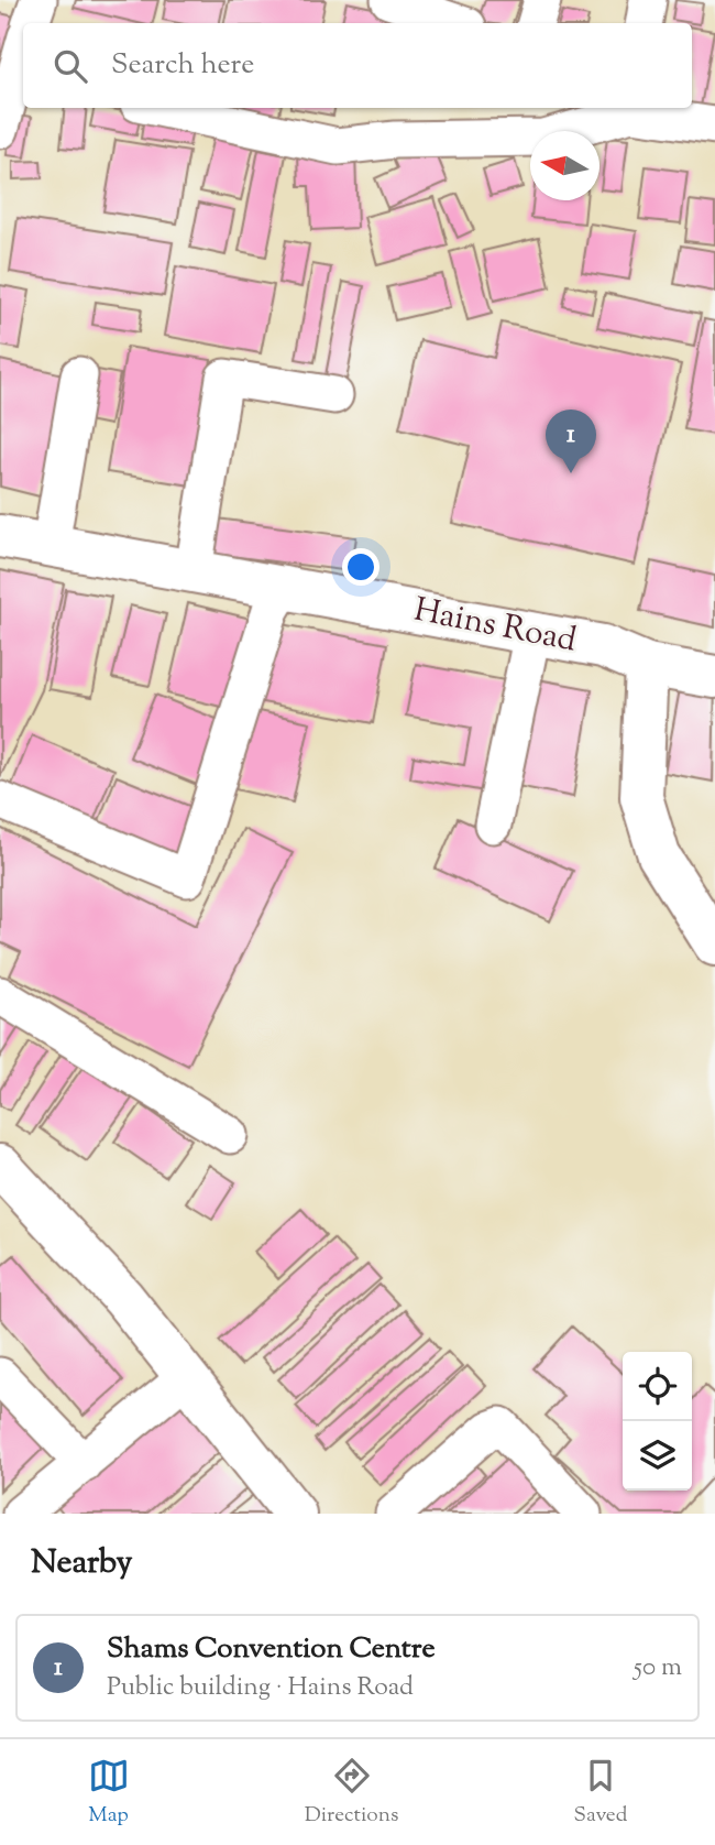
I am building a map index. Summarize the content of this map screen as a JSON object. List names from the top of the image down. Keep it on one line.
{"streets":{"main road":["Hains Road"]},"north":"left","page":{"search":"Search here","pins":"1","heading":"Nearby","list":[{"mark":"1","name":"Shams Convention Centre","note":"Public building · Hains Road","value":"50 m"}],"nav":["Map","Directions","Saved"]}}
